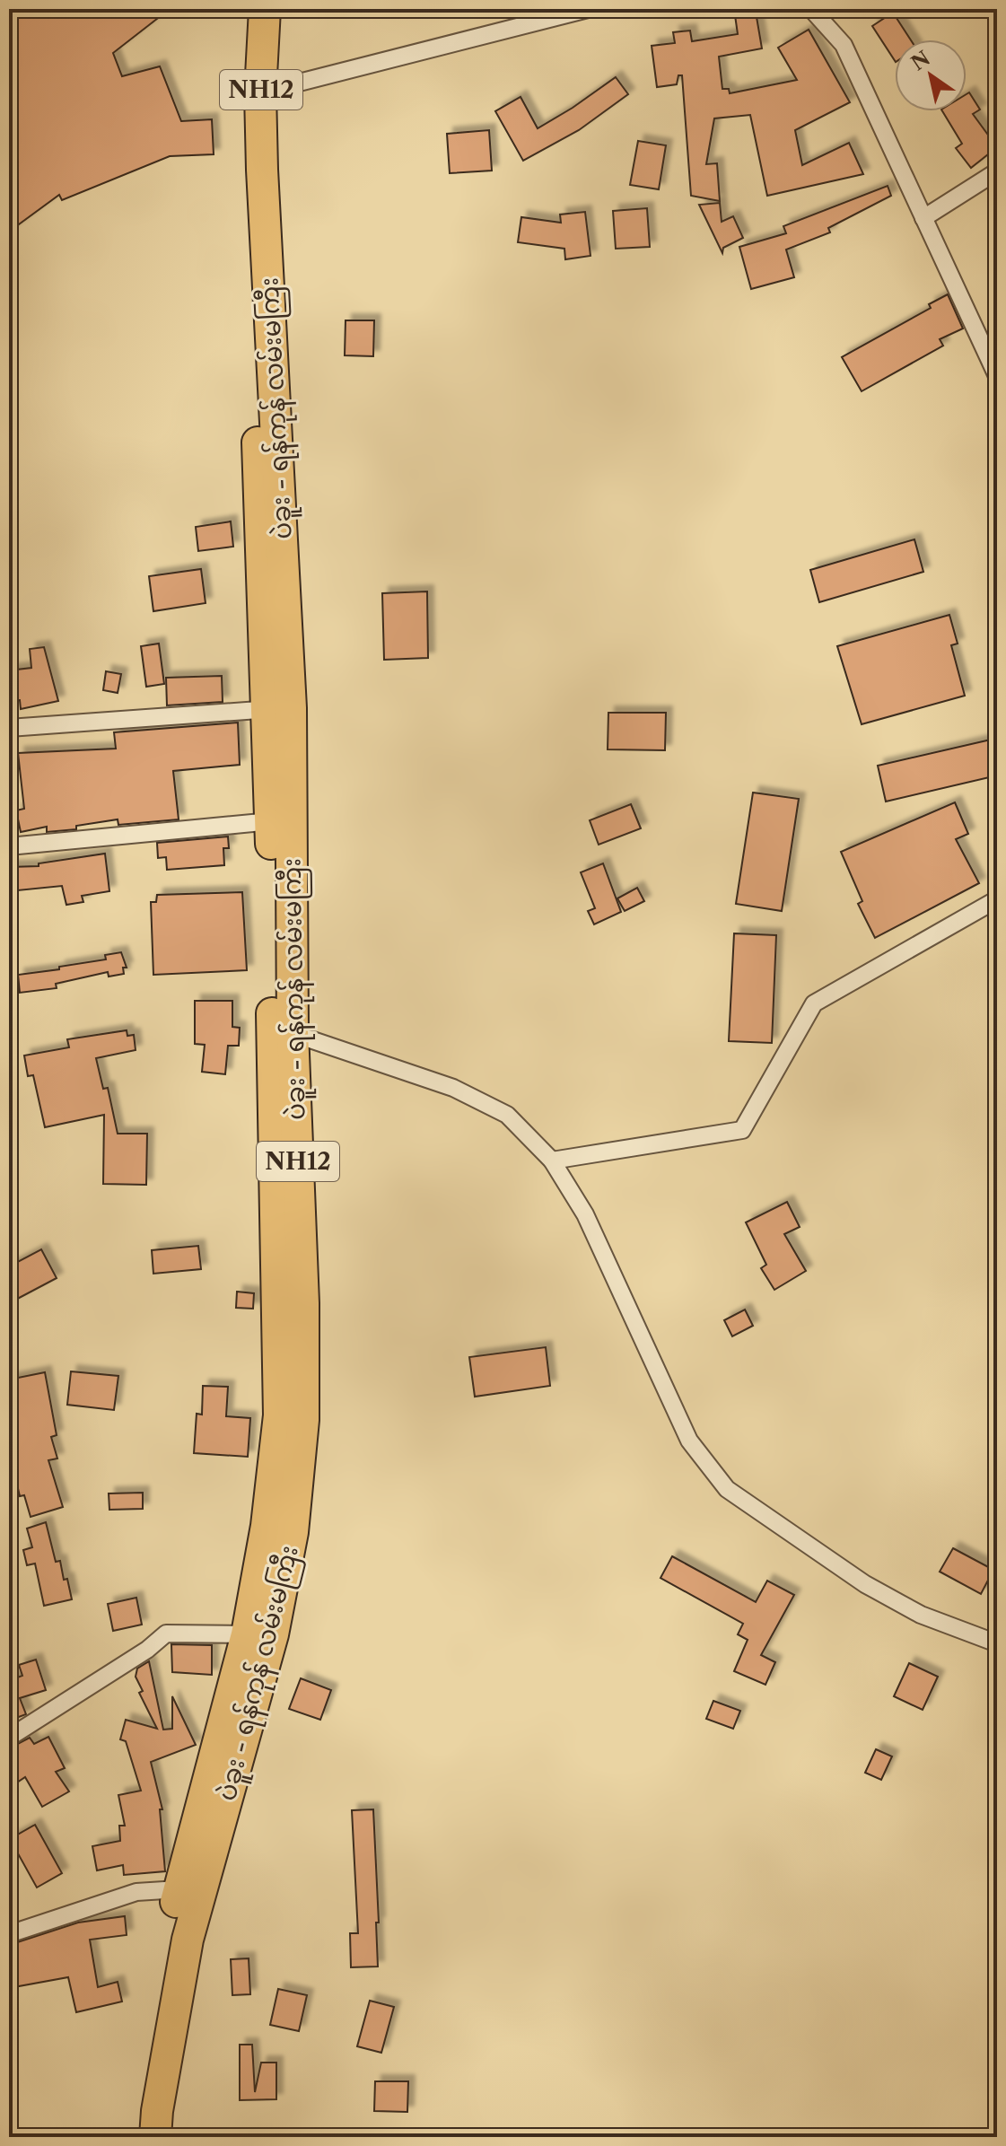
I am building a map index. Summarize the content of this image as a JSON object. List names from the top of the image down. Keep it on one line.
{"streets":{"highway":["NH12","ပဲခူး - ရန်ကုန် လမ်းမကြီး"]},"north":"top left"}
